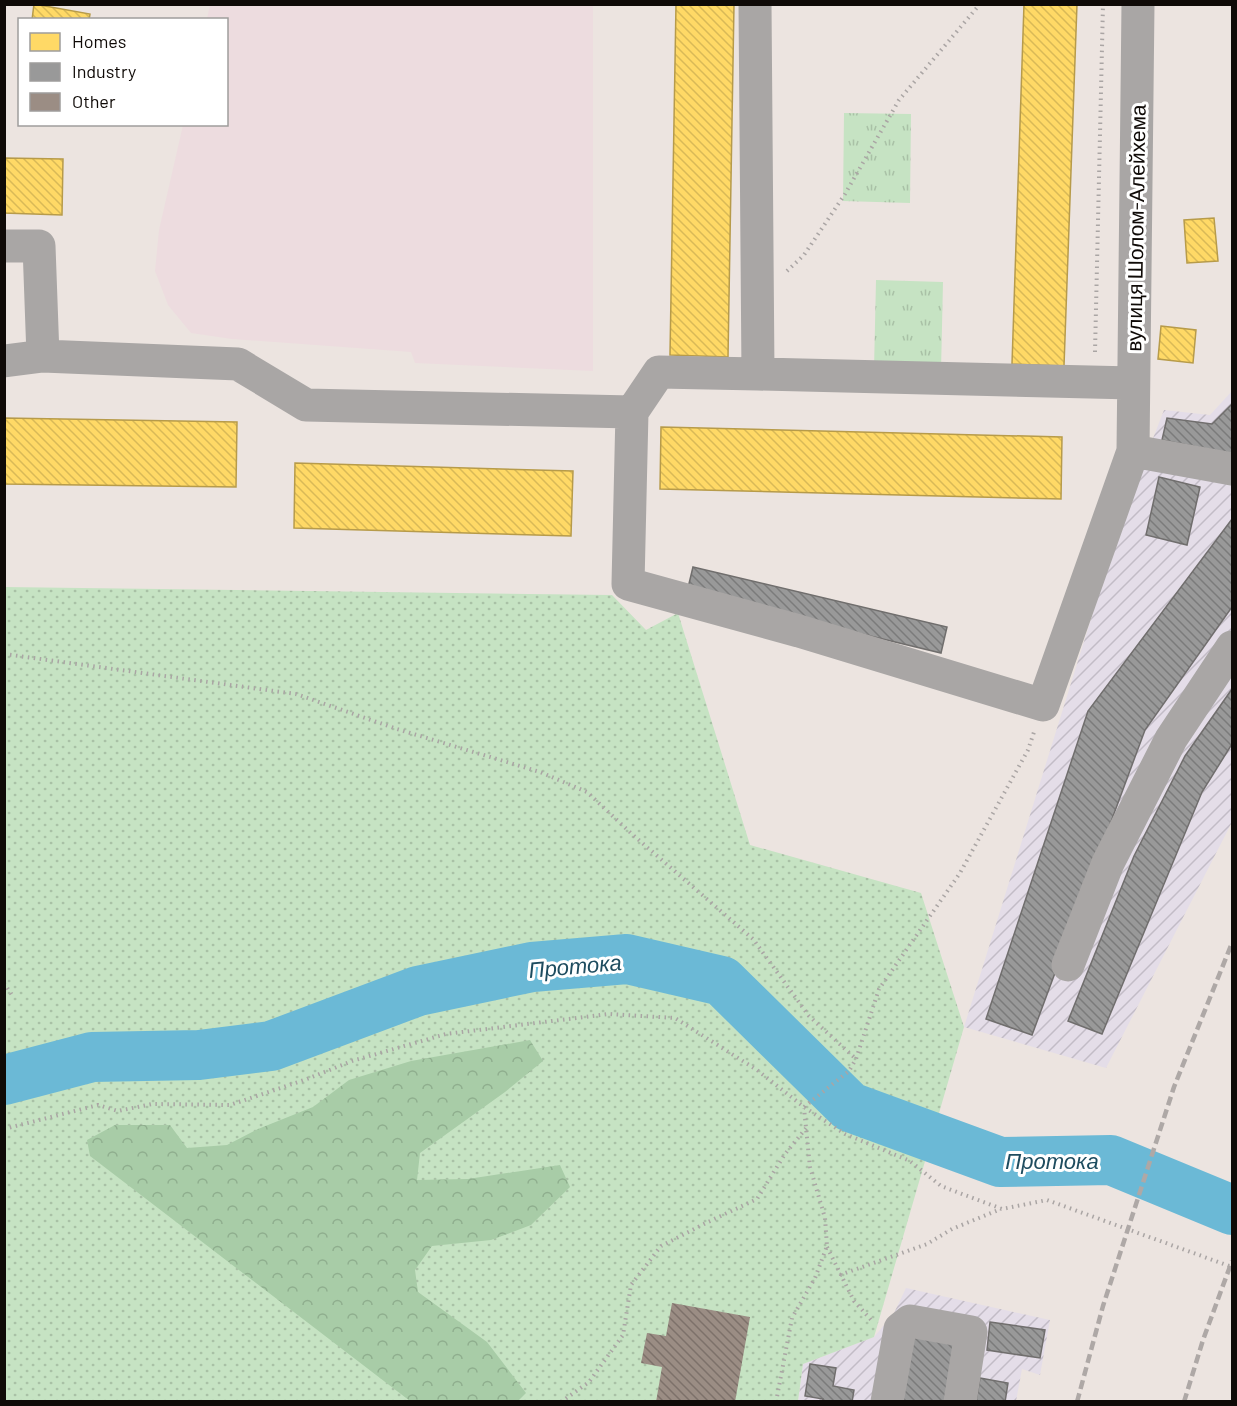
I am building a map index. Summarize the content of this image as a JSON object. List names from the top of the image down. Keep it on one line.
{"streets":{"street":["вулиця Шолом-Алейхема"]},"water":["Протока"],"legend":["Homes","Industry","Other"]}
